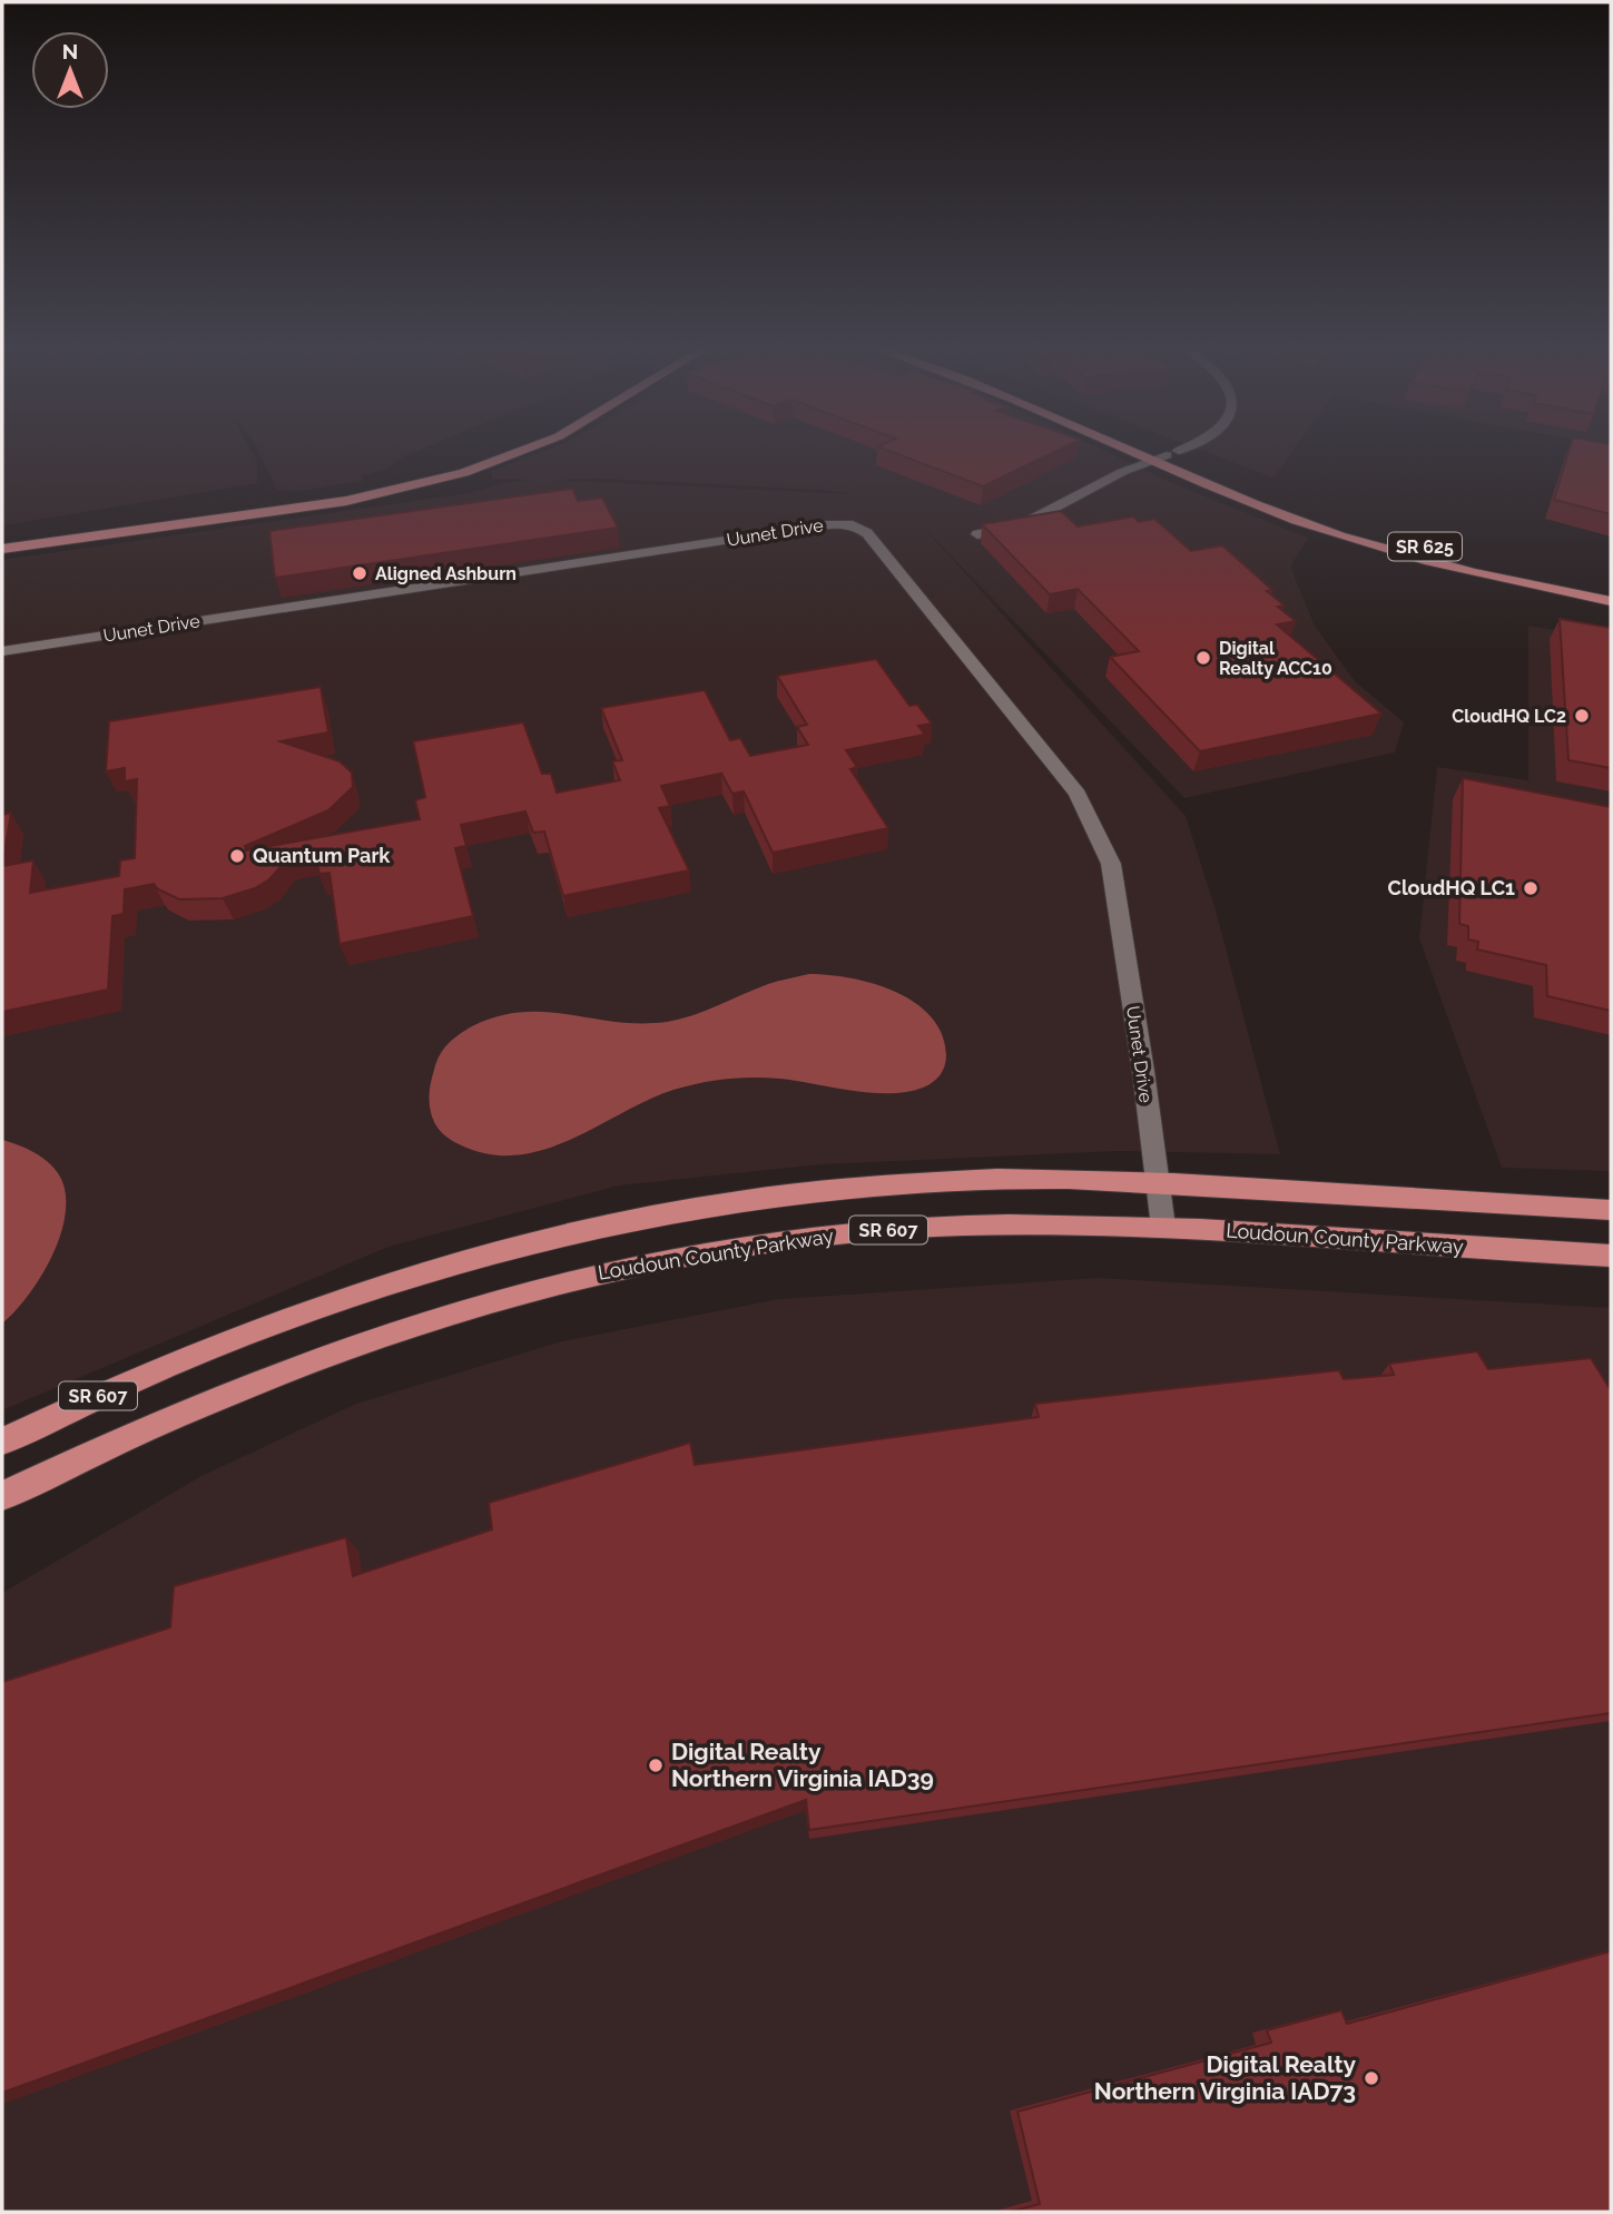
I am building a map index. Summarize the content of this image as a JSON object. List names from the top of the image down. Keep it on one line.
{"streets":{"main road":["SR 625","SR 607","Loudoun County Parkway"],"street":["Uunet Drive"]},"crossings":[["Uunet Drive","SR 607"],["Uunet Drive","Loudoun County Parkway"]],"places":["Aligned Ashburn","Digital Realty ACC10","CloudHQ LC2","Quantum Park","CloudHQ LC1","Digital Realty Northern Virginia IAD39","Digital Realty Northern Virginia IAD73"],"north":"top"}
